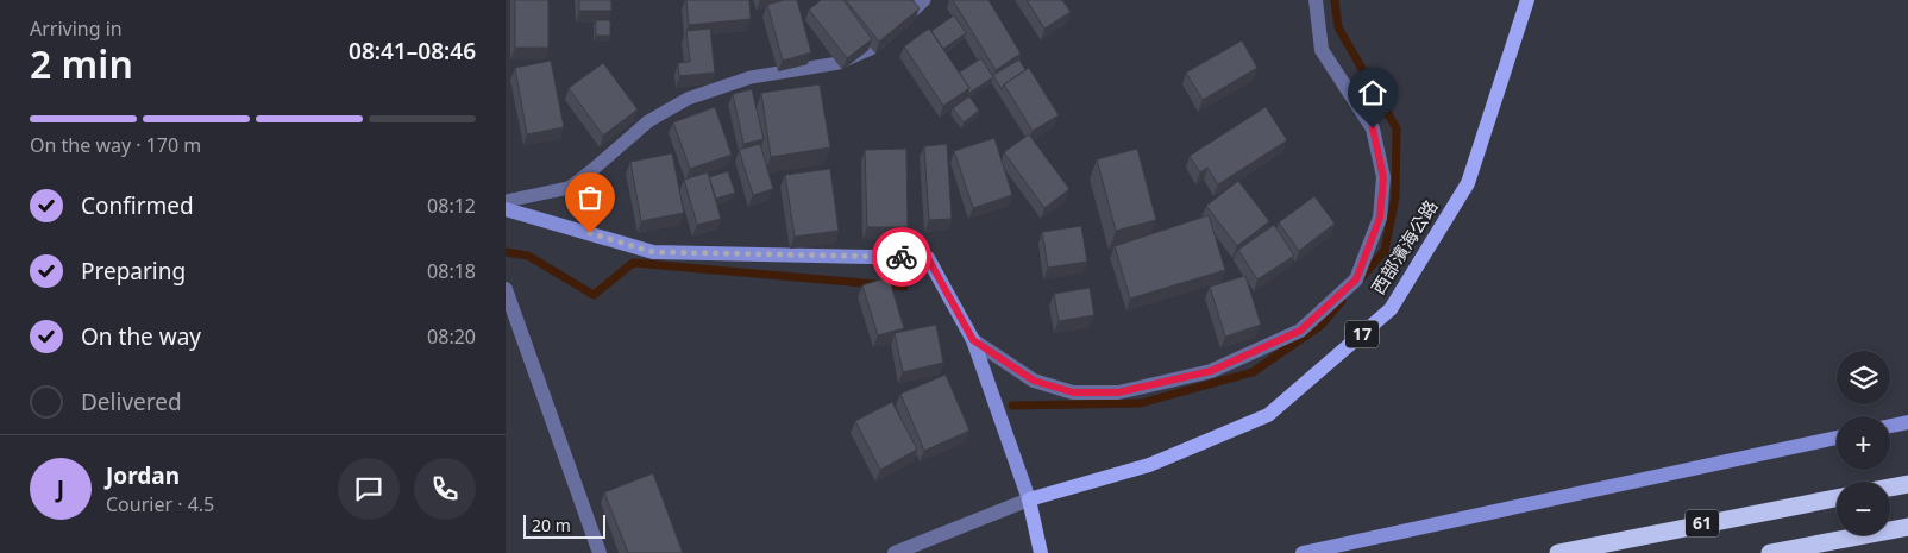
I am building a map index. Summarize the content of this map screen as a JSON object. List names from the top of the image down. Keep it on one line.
{"streets":{"highway":["61"],"main road":["西部濱海公路","17"]},"scale_bar":"20 m","page":{"heading":["2 min","Arriving in","08:41–08:46"],"panel":["Jordan","Courier · 4.5"],"bar":"On the way · 170 m","list":[["Confirmed","08:12"],["Preparing","08:18"],["On the way","08:20"],"Delivered"],"map_buttons":["+","−"],"round":"J","scale":"20 m"}}
